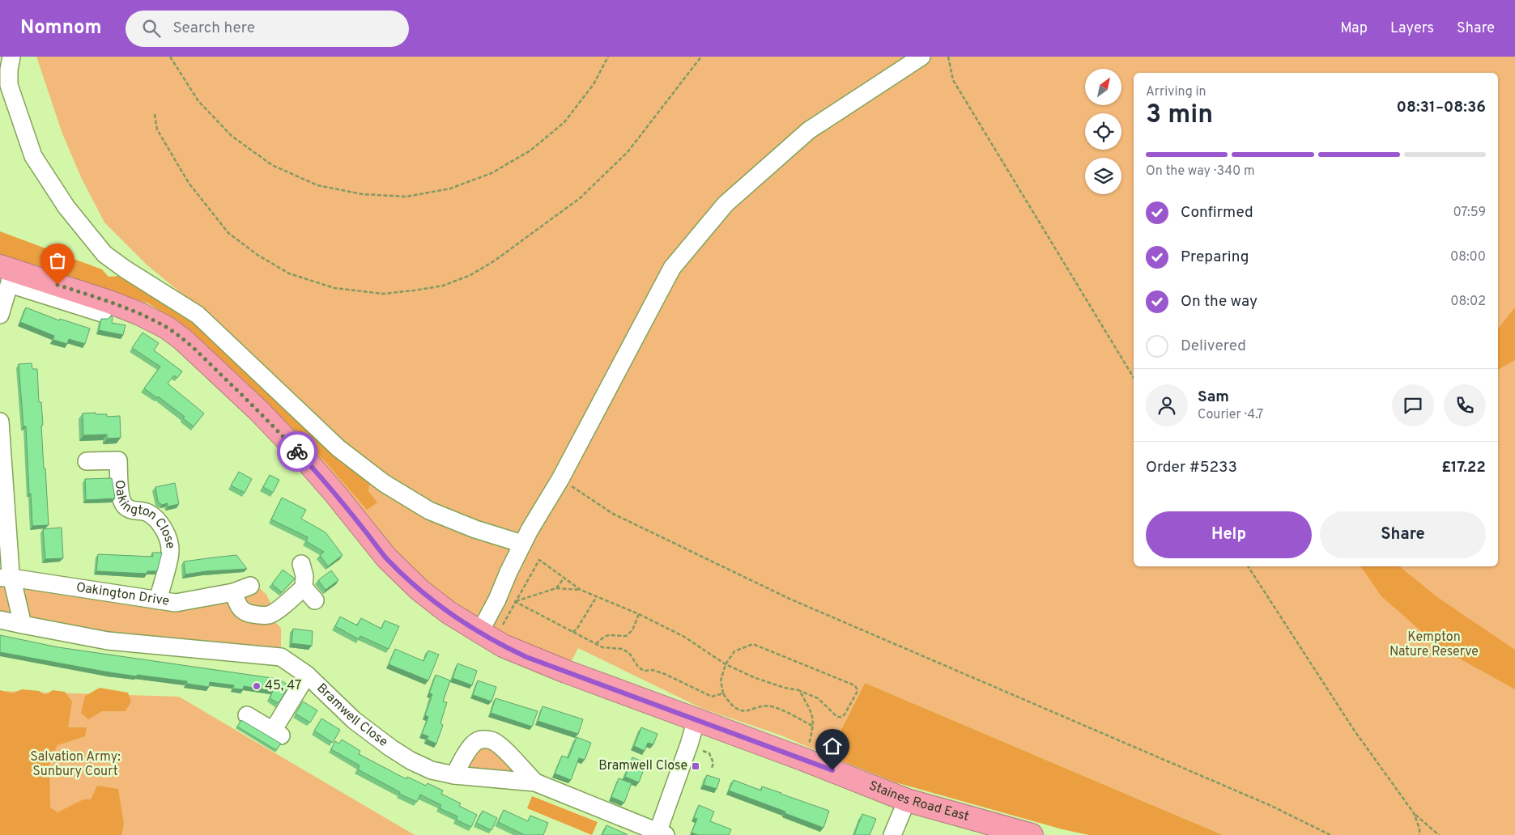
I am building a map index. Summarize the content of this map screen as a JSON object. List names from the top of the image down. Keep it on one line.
{"streets":{"highway":["Staines Road East"],"street":["Oakington Close","Oakington Drive","Bramwell Close"]},"crossings":[["Oakington Close","Oakington Drive"]],"parks":["Kempton Nature Reserve","Salvation Army: Sunbury Court"],"places":{"other":["45, 47"],"transit":["Bramwell Close"]},"north":"top right","page":{"header":"Nomnom","search":"Search here","nav":["Map","Layers","Share"],"heading":["3 min","Arriving in","08:31–08:36"],"panel":["Sam","Courier · 4.7","Order #5233","£17.22"],"bar":"On the way · 340 m","list":[["Confirmed","07:59"],["Preparing","08:00"],["On the way","08:02"],"Delivered"],"buttons":["Help","Share"]}}
